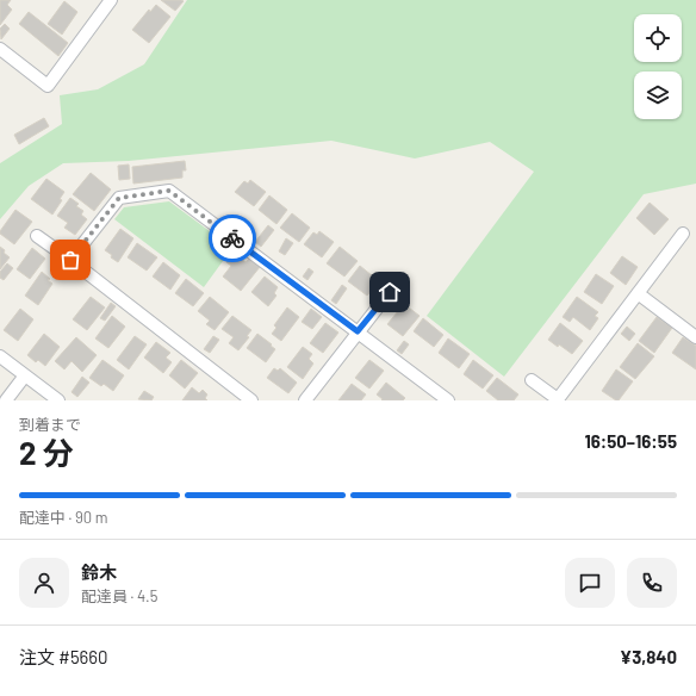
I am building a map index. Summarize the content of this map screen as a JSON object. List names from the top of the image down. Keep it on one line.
{"page":{"heading":["2 分","到着まで","16:50–16:55"],"panel":["鈴木","配達員 · 4.5","注文 #5660","¥3,840"],"bar":"配達中 · 90 m"}}
